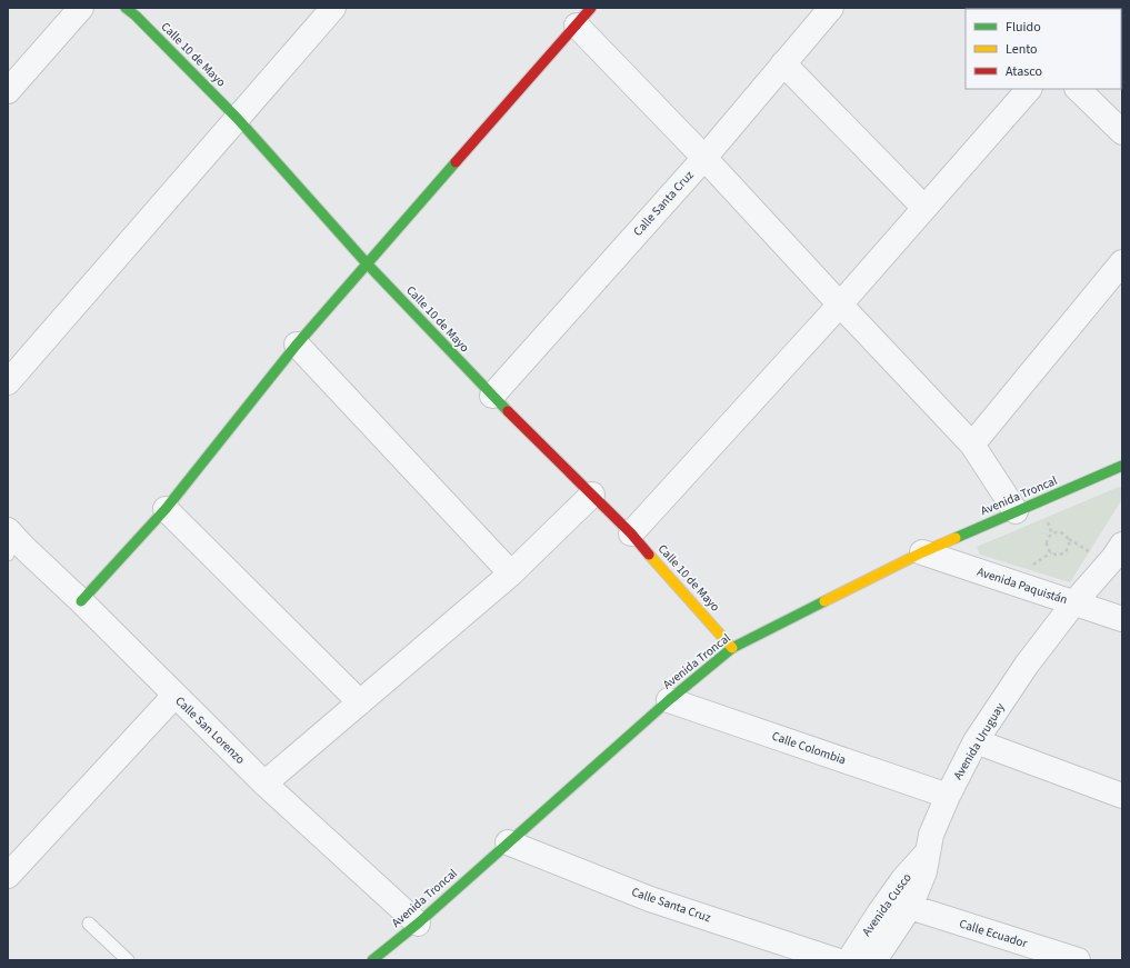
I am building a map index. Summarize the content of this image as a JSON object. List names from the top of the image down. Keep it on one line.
{"streets":{"street":["Calle 10 de Mayo","Calle Santa Cruz","Avenida Troncal","Avenida Paquistán","Calle San Lorenzo","Avenida Uruguay","Calle Colombia","Avenida Cusco","Calle Ecuador"]},"crossings":[["Calle 10 de Mayo","Calle Santa Cruz"],["Calle 10 de Mayo","Avenida Troncal"],["Calle Santa Cruz","Avenida Troncal"],["Avenida Troncal","Avenida Paquistán"],["Avenida Troncal","Calle San Lorenzo"],["Avenida Troncal","Calle Colombia"],["Avenida Paquistán","Avenida Uruguay"],["Avenida Uruguay","Calle Colombia"],["Avenida Uruguay","Avenida Cusco"],["Avenida Uruguay","Calle Ecuador"]],"legend":["Fluido","Lento","Atasco"]}
